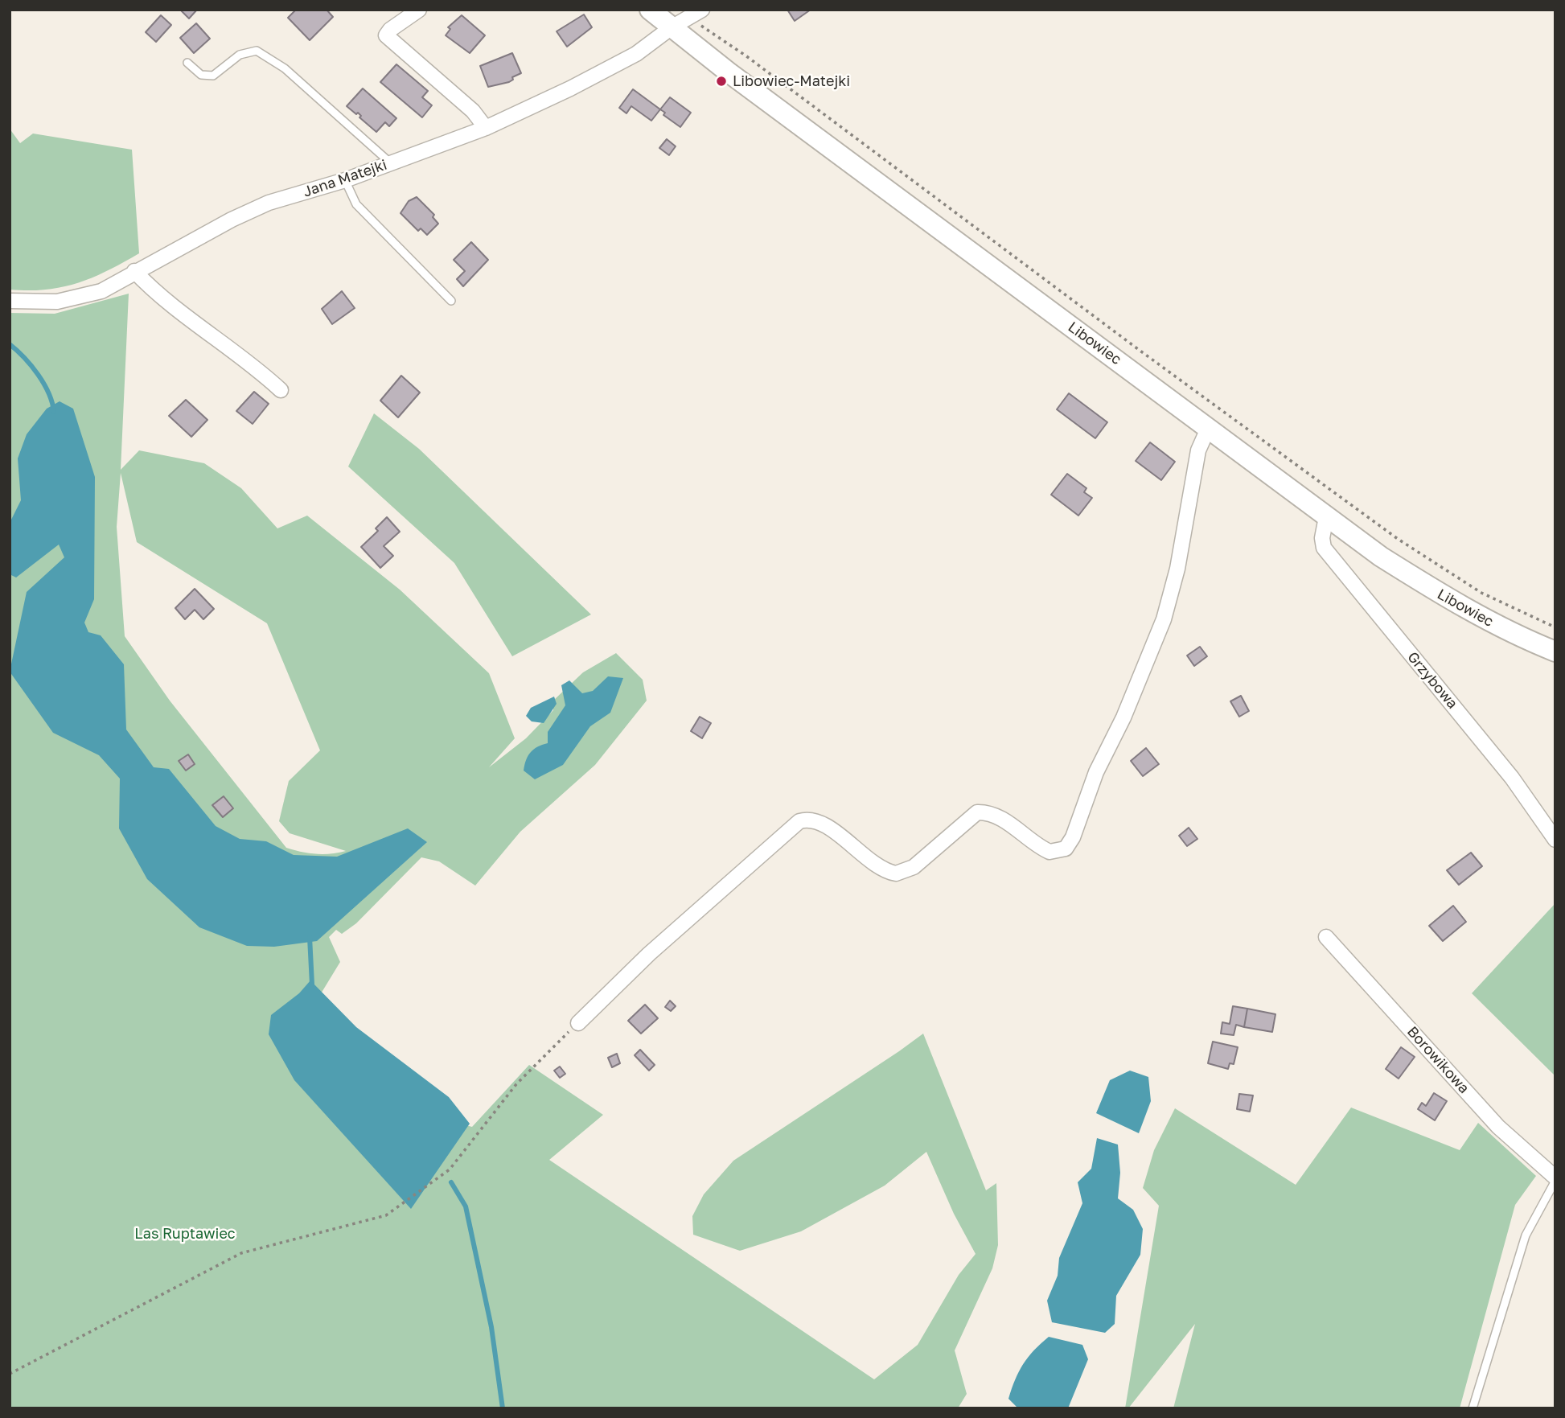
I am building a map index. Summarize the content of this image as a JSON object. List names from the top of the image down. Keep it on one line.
{"streets":{"street":["Jana Matejki","Libowiec","Grzybowa","Borowikowa"]},"crossings":[["Jana Matejki","Libowiec"],["Libowiec","Grzybowa"]],"parks":["Las Ruptawiec"],"places":["Libowiec-Matejki"]}
